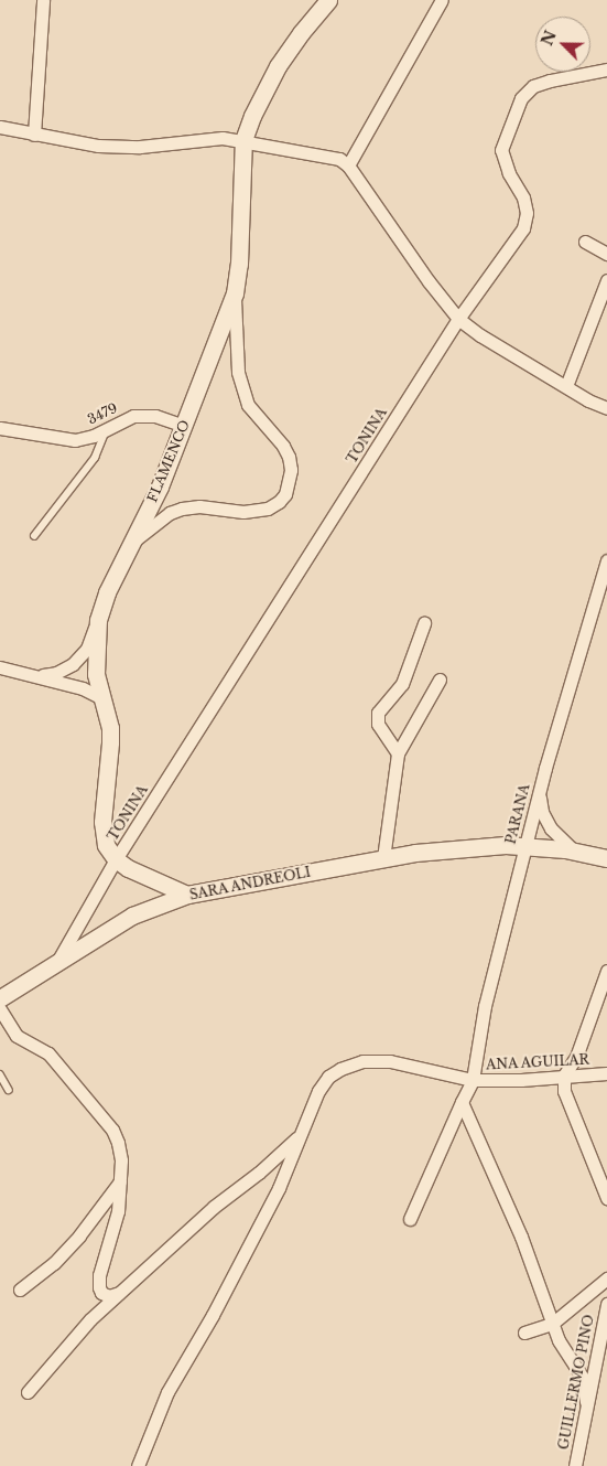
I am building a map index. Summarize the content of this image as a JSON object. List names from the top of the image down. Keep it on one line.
{"streets":{"street":["3479","TONINA","FLAMENCO","PARANA","SARA ANDREOLI","ANA AGUILAR","GUILLERMO PINO"]},"crossings":[["3479","FLAMENCO"],["TONINA","FLAMENCO"],["TONINA","SARA ANDREOLI"],["PARANA","SARA ANDREOLI"],["PARANA","ANA AGUILAR"]],"north":"top left"}
